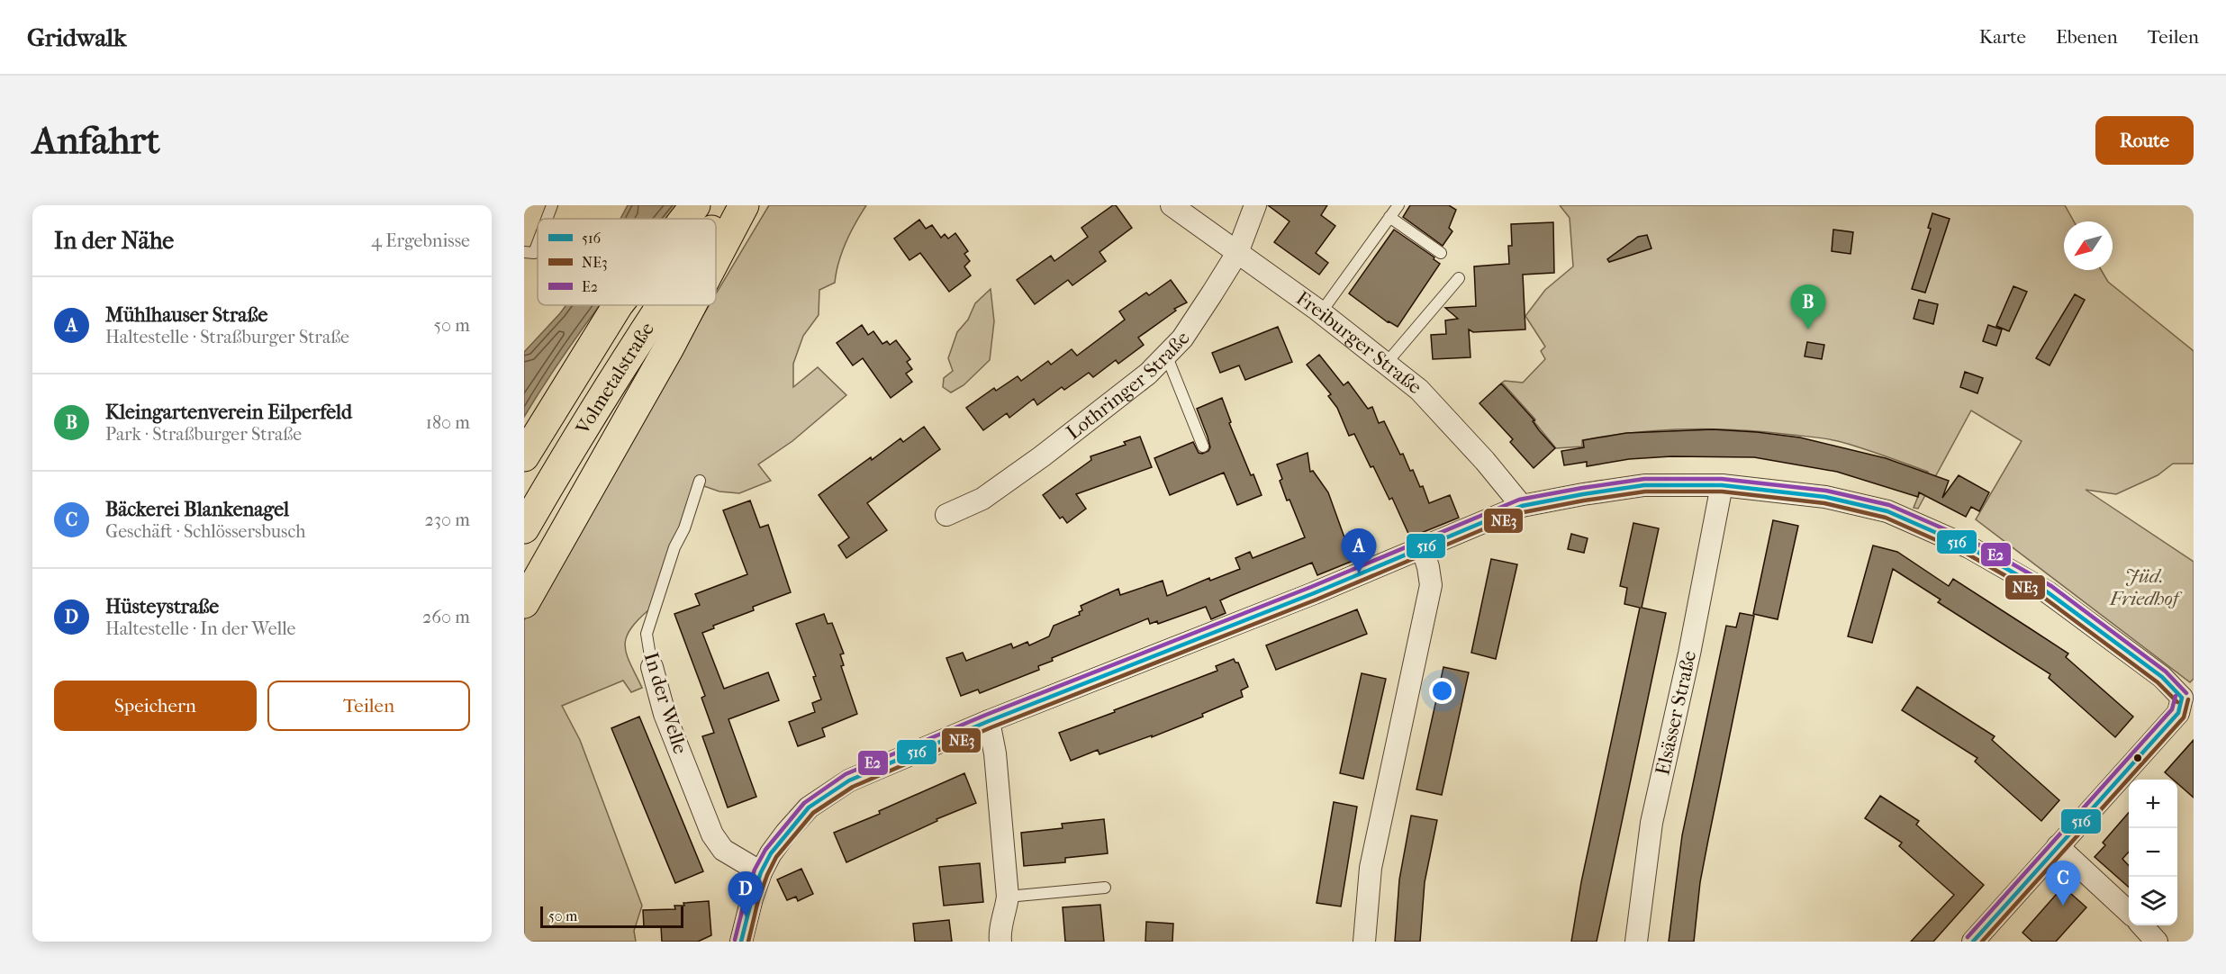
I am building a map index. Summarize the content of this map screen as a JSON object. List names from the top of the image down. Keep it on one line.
{"streets":{"main road":["Volmetalstraße"],"street":["Freiburger Straße","Lothringer Straße","In der Welle","Elsässer Straße"]},"crossings":[["Freiburger Straße","Lothringer Straße"]],"parks":["Jüd. Friedhof"],"lines":["transit line E2","transit line 516","transit line NE3"],"legend":["516","NE3","E2"],"scale_bar":"50 m","north":"bottom left","page":{"header":"Gridwalk","nav":["Karte","Ebenen","Teilen"],"buttons":["Route",["Speichern","Teilen"]],"title":"Anfahrt","heading":["In der Nähe","4 Ergebnisse"],"list":[{"mark":"A","name":"Mühlhauser Straße","note":"Haltestelle · Straßburger Straße","value":"50 m"},{"mark":"B","name":"Kleingartenverein Eilperfeld","note":"Park · Straßburger Straße","value":"180 m"},{"mark":"C","name":"Bäckerei Blankenagel","note":"Geschäft · Schlössersbusch","value":"230 m"},{"mark":"D","name":"Hüsteystraße","note":"Haltestelle · In der Welle","value":"260 m"}],"pins":["B","A","C","D"],"map_buttons":["+","−"],"scale":"50 m"}}
